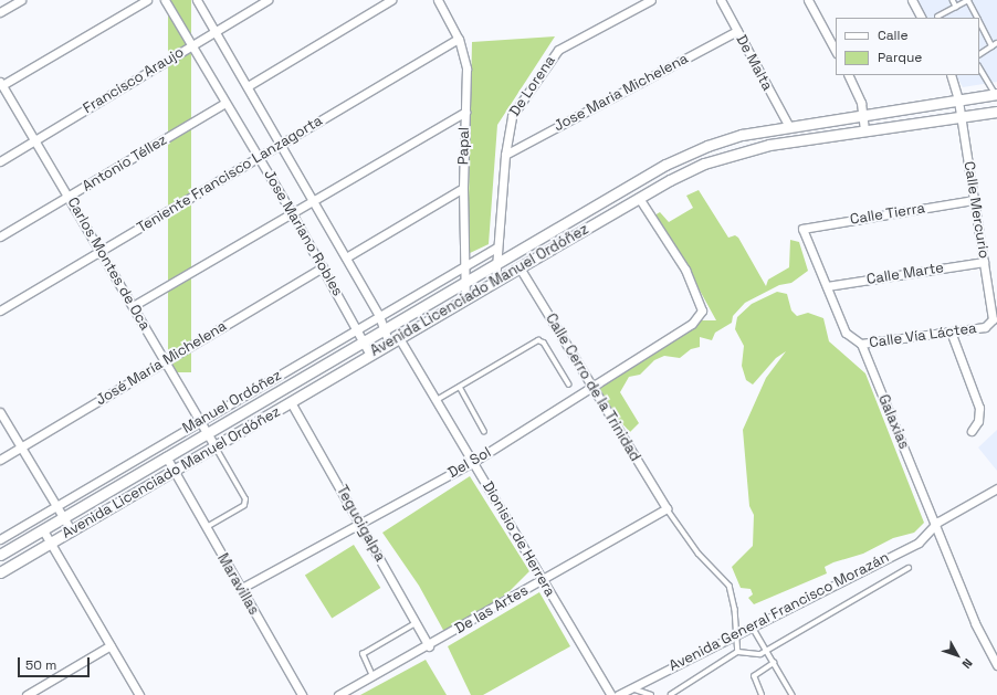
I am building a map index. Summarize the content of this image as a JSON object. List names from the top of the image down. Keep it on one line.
{"streets":{"main road":["Avenida Licenciado Manuel Ordóñez"],"street":["De Malta","Francisco Araujo","De Lorena","Jose Maria Michelena","Papal","Antonio Téllez","Teniente Francisco Lanzagorta","Calle Mercurio","Calle Tierra","Jose Mariano Robles","Carlos Montes de Oca","Calle Marte","Calle Vía Láctea","José María Michelena","Calle Cerro de la Trinidad","Manuel Ordóñez","Galaxias","Del Sol","Tegucigalpa","Dionisio de Herrera","Maravillas","De las Artes","Avenida General Francisco Morazán"]},"crossings":[["De Malta","Jose Maria Michelena"],["De Malta","Avenida Licenciado Manuel Ordóñez"],["Francisco Araujo","Jose Mariano Robles"],["Francisco Araujo","Carlos Montes de Oca"],["De Lorena","Jose Maria Michelena"],["De Lorena","Avenida Licenciado Manuel Ordóñez"],["De Lorena","Manuel Ordóñez"],["Papal","Teniente Francisco Lanzagorta"],["Papal","Avenida Licenciado Manuel Ordóñez"],["Papal","Manuel Ordóñez"],["Antonio Téllez","Jose Mariano Robles"],["Antonio Téllez","Carlos Montes de Oca"],["Teniente Francisco Lanzagorta","Jose Mariano Robles"],["Teniente Francisco Lanzagorta","Carlos Montes de Oca"],["Calle Mercurio","Calle Tierra"],["Calle Mercurio","Calle Marte"],["Calle Mercurio","Avenida Licenciado Manuel Ordóñez"],["Calle Mercurio","Calle Vía Láctea"],["Calle Tierra","Galaxias"],["Jose Mariano Robles","Avenida Licenciado Manuel Ordóñez"],["Jose Mariano Robles","José María Michelena"],["Jose Mariano Robles","Manuel Ordóñez"],["Carlos Montes de Oca","Avenida Licenciado Manuel Ordóñez"],["Carlos Montes de Oca","José María Michelena"],["Carlos Montes de Oca","Manuel Ordóñez"],["Calle Marte","Galaxias"],["Avenida Licenciado Manuel Ordóñez","Calle Cerro de la Trinidad"],["Avenida Licenciado Manuel Ordóñez","Del Sol"],["Avenida Licenciado Manuel Ordóñez","Tegucigalpa"],["Avenida Licenciado Manuel Ordóñez","Dionisio de Herrera"],["Avenida Licenciado Manuel Ordóñez","Maravillas"],["Calle Vía Láctea","Galaxias"],["Calle Cerro de la Trinidad","Del Sol"],["Calle Cerro de la Trinidad","De las Artes"],["Galaxias","Avenida General Francisco Morazán"],["Del Sol","Tegucigalpa"],["Del Sol","Dionisio de Herrera"],["Del Sol","Maravillas"],["Tegucigalpa","De las Artes"],["Dionisio de Herrera","De las Artes"]],"legend":["Calle","Parque"],"scale_bar":"50 m","north":"bottom right"}
